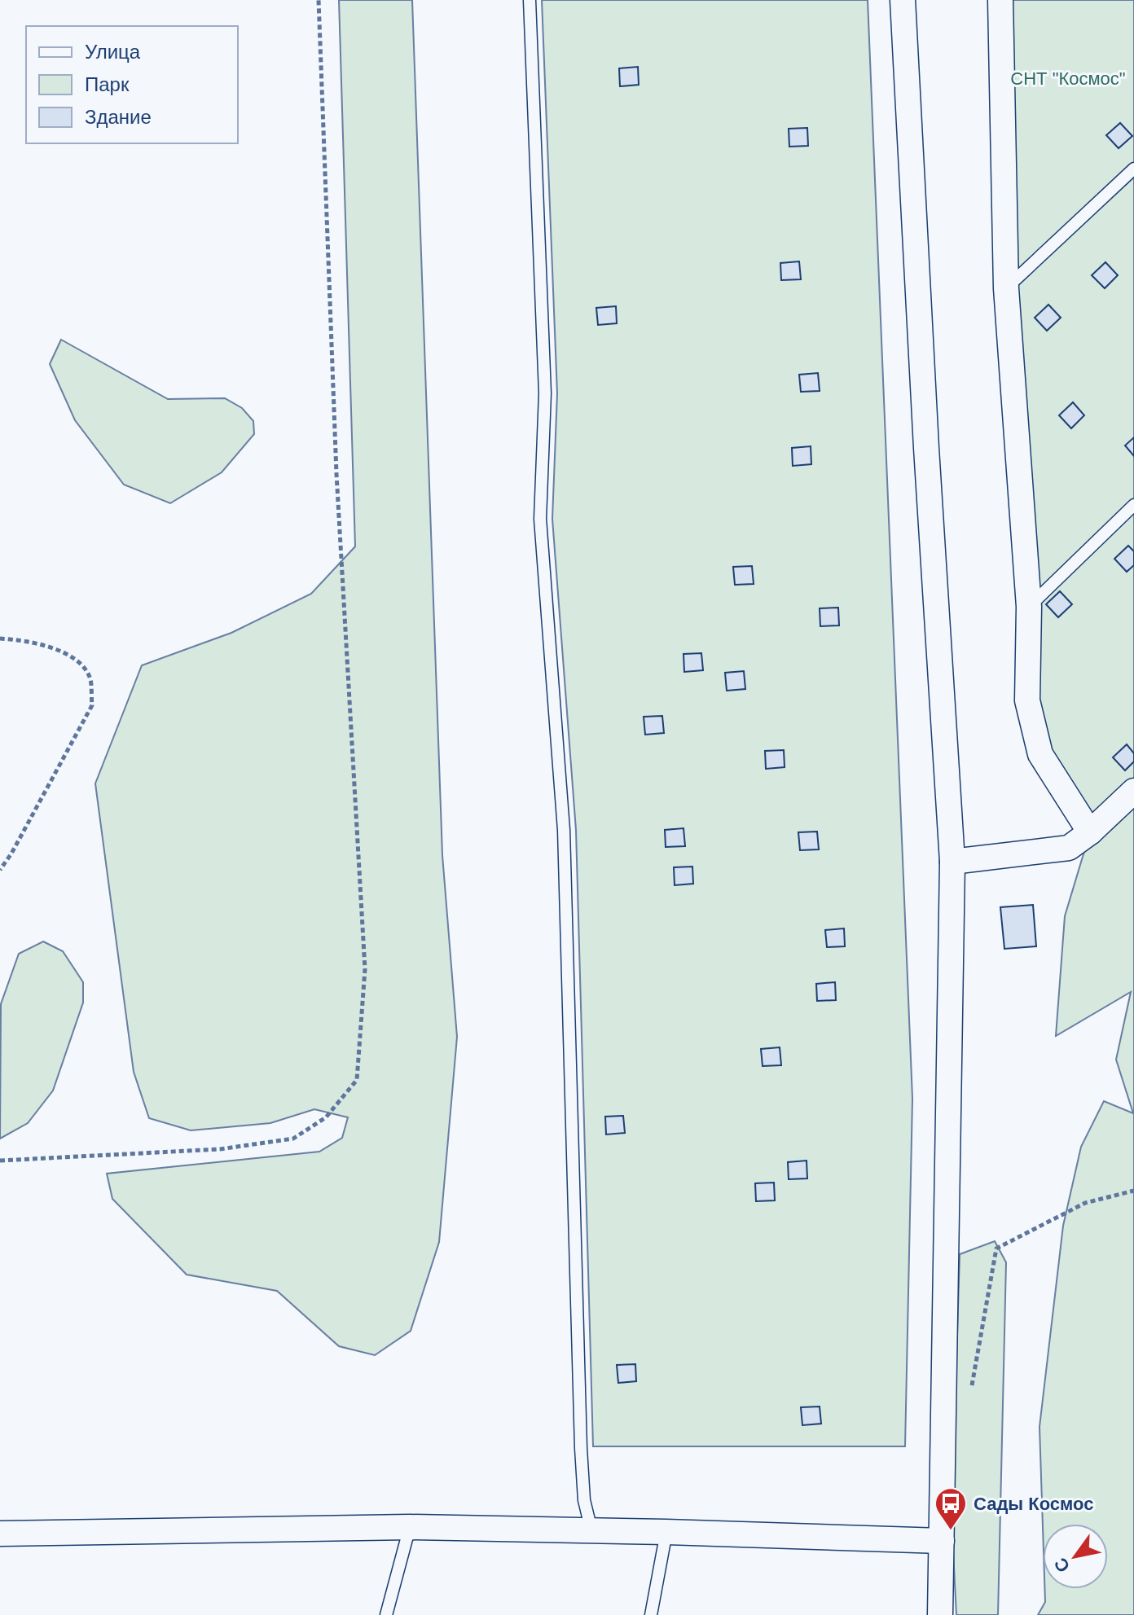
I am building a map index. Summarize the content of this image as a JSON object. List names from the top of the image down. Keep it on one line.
{"parks":["СНТ \"Космос\""],"places":{"bus stop":["Сады Космос"]},"legend":["Улица","Парк","Здание"],"north":"bottom left"}
